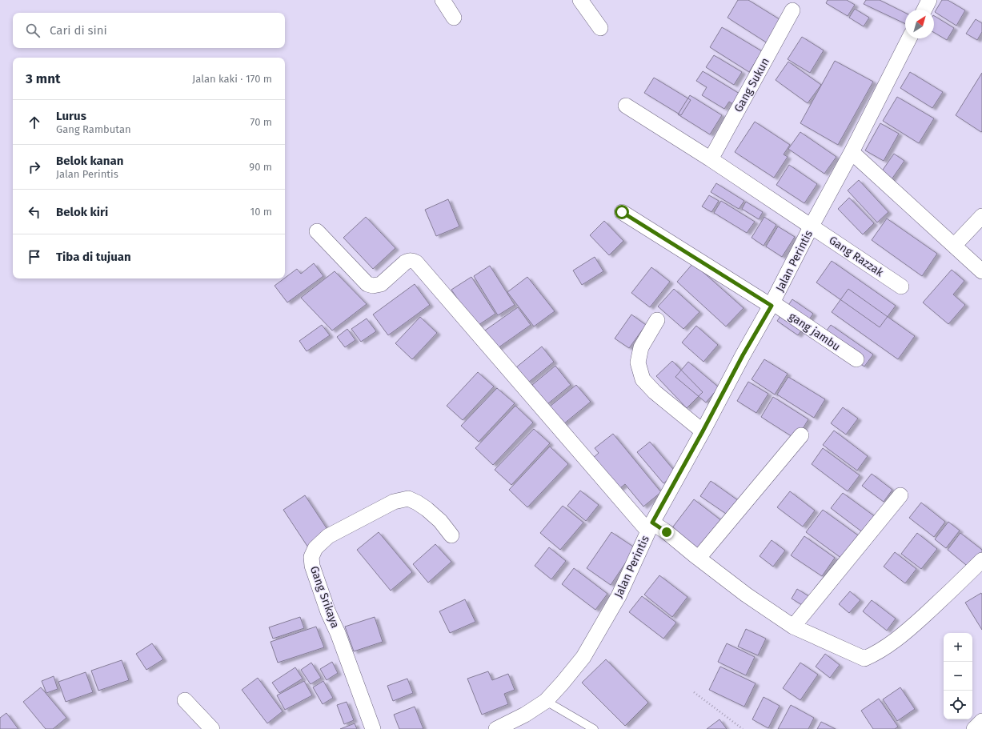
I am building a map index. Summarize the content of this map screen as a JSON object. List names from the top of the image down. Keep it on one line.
{"streets":{"street":["Gang Sukun","Gang Razzak","Jalan Perintis","gang jambu","Gang Srikaya"]},"crossings":[["Gang Razzak","Jalan Perintis"],["Jalan Perintis","gang jambu"]],"north":"top right","page":{"search":"Cari di sini","heading":["3 mnt","Jalan kaki · 170 m"],"list":[["Lurus","Gang Rambutan","70 m"],["Belok kanan","Jalan Perintis","90 m"],["Belok kiri","10 m"],"Tiba di tujuan"],"map_buttons":["+","−"]}}
